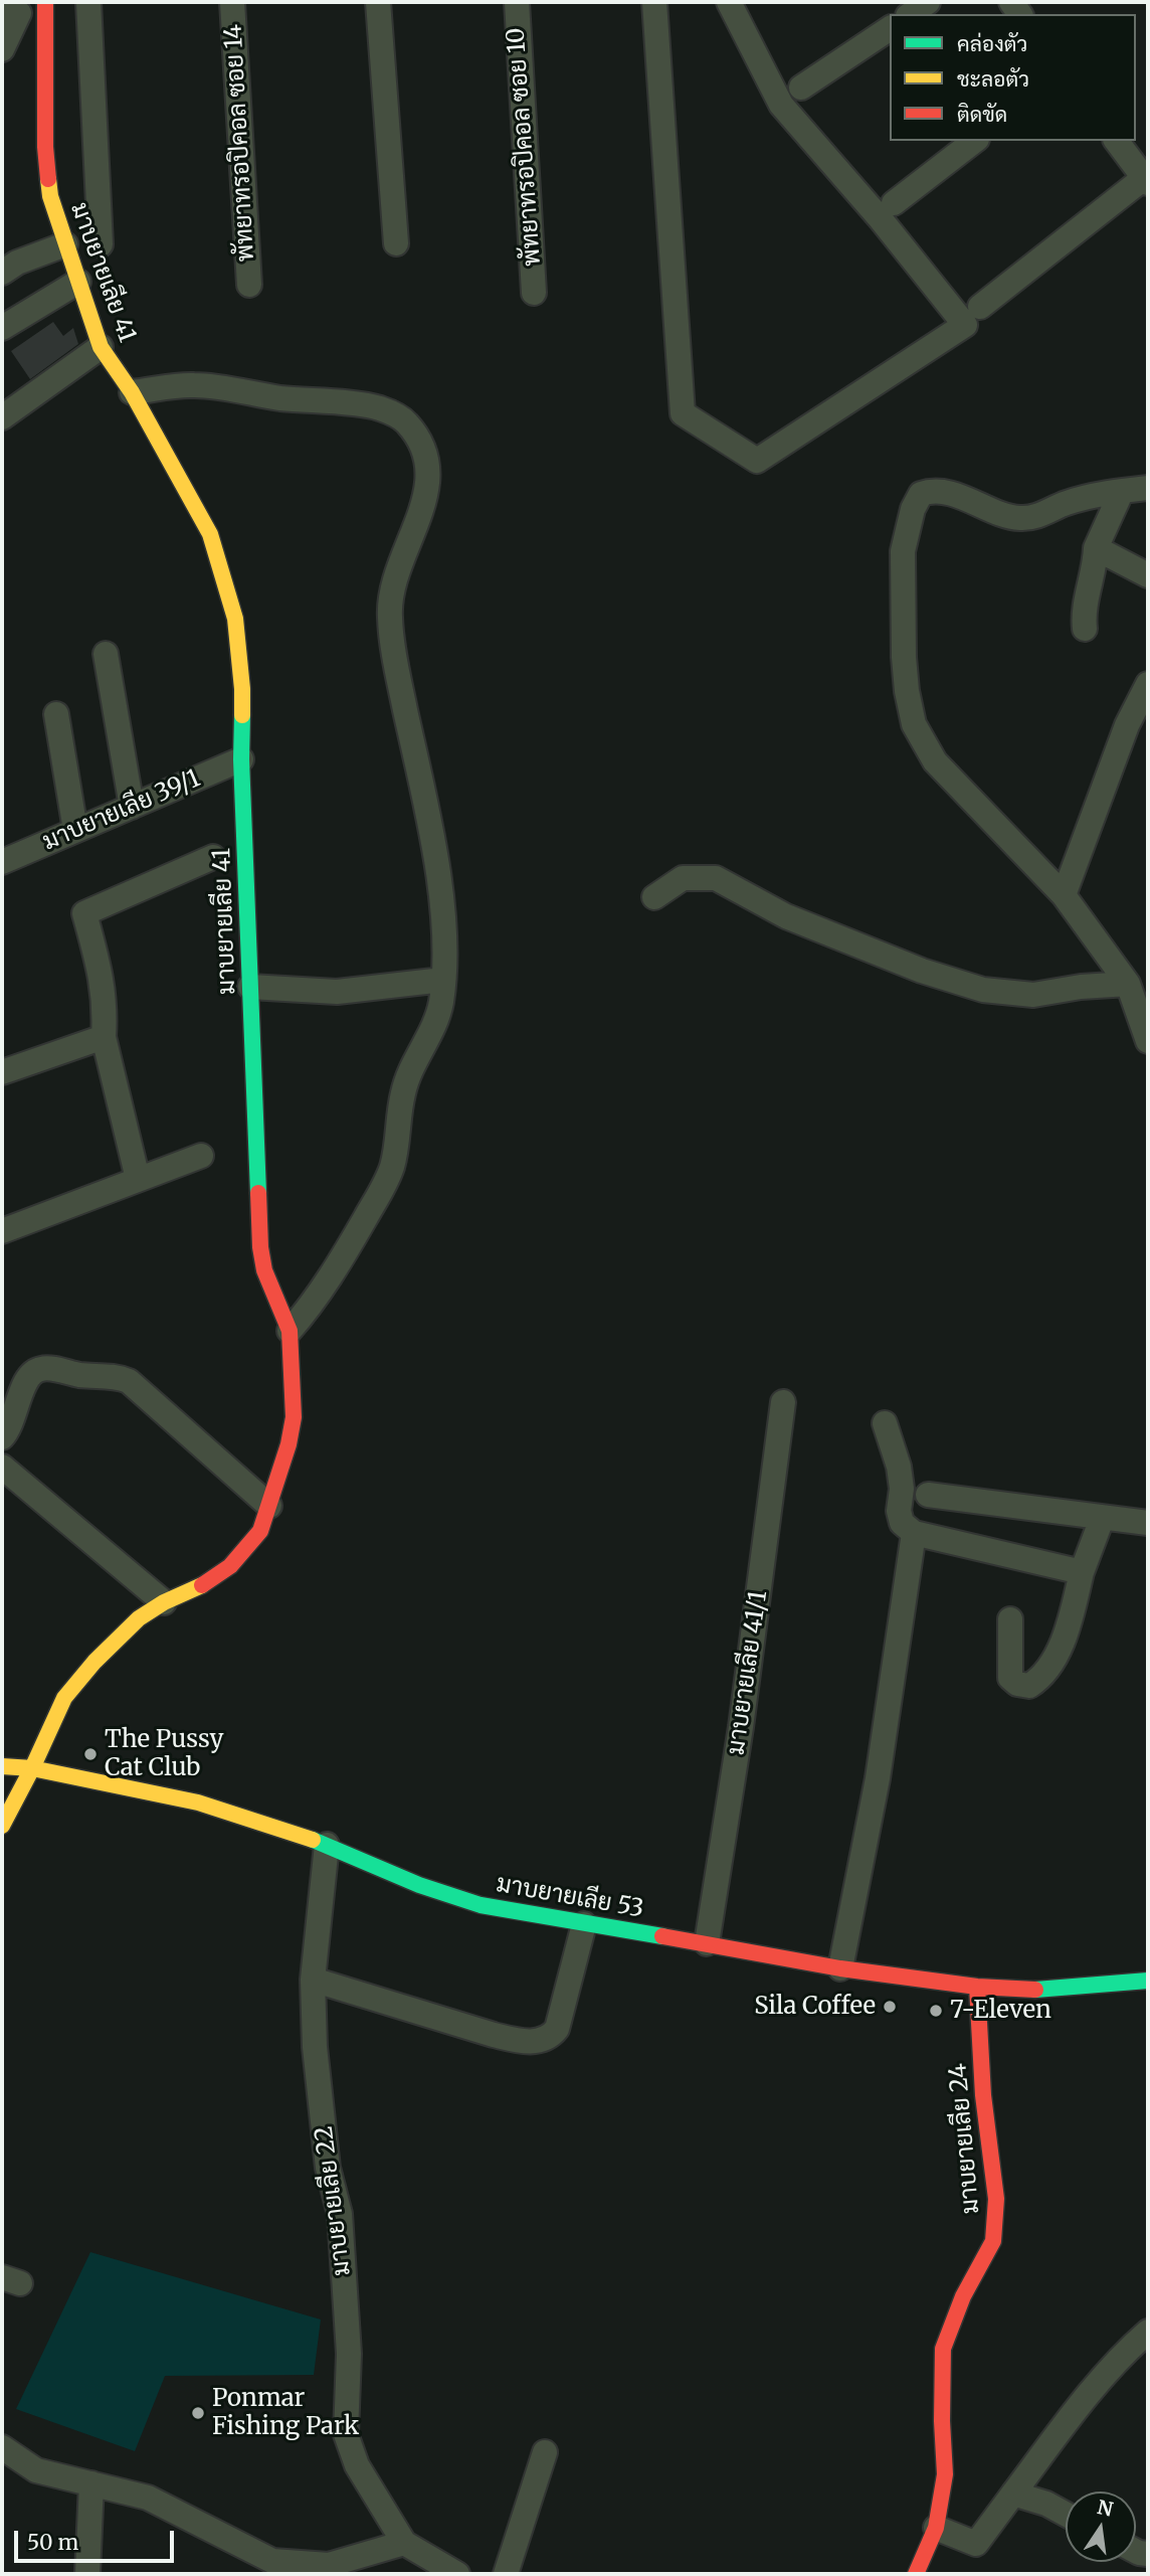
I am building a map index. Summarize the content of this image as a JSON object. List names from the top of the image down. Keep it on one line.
{"streets":{"street":["พัทยาทรอปิคอล ซอย 14","พัทยาทรอปิคอล ซอย 10","มาบยายเลีย 41","มาบยายเลีย 39/1","มาบยายเลีย 41/1","มาบยายเลีย 53","มาบยายเลีย 24","มาบยายเลีย 22"]},"crossings":[["มาบยายเลีย 41","มาบยายเลีย 39/1"],["มาบยายเลีย 41","มาบยายเลีย 53"],["มาบยายเลีย 41/1","มาบยายเลีย 53"],["มาบยายเลีย 53","มาบยายเลีย 24"],["มาบยายเลีย 53","มาบยายเลีย 22"]],"places":["The Pussy Cat Club","Sila Coffee","7-Eleven","Ponmar Fishing Park"],"legend":["คล่องตัว","ชะลอตัว","ติดขัด"],"scale_bar":"50 m","north":"top"}
